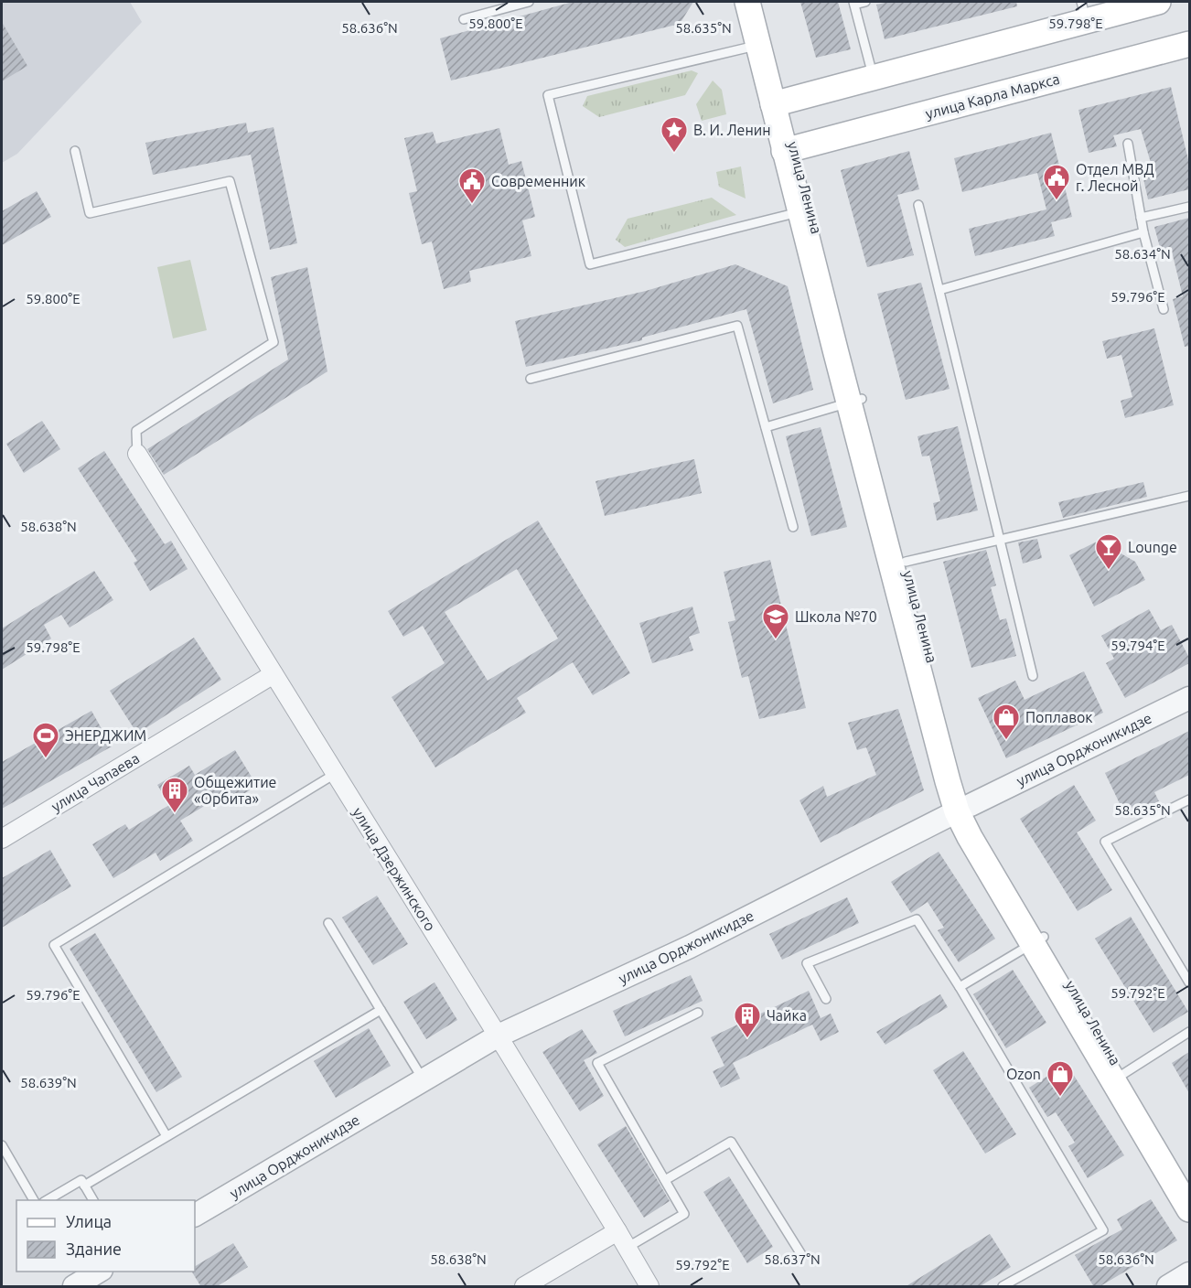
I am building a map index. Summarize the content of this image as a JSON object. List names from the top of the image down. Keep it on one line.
{"streets":{"main road":["улица Карла Маркса","улица Ленина"],"street":["улица Орджоникидзе","улица Чапаева","улица Дзержинского"]},"crossings":[["улица Карла Маркса","улица Ленина"],["улица Ленина","улица Орджоникидзе"],["улица Орджоникидзе","улица Дзержинского"],["улица Чапаева","улица Дзержинского"]],"places":{"place":["В. И. Ленин"],"public building":["Отдел МВД г. Лесной","Современник"],"bar":["Lounge"],"school or university":["Школа №70"],"shop":["Поплавок","Ozon"],"sports":["ЭНЕРДЖИМ"],"building":["Общежитие «Орбита»","Чайка"]},"legend":["Улица","Здание"],"coordinates":["59.800°E","59.798°E","58.636°N","58.635°N","58.634°N","59.796°E","58.638°N","59.794°E","59.792°E","58.639°N","58.637°N"]}
